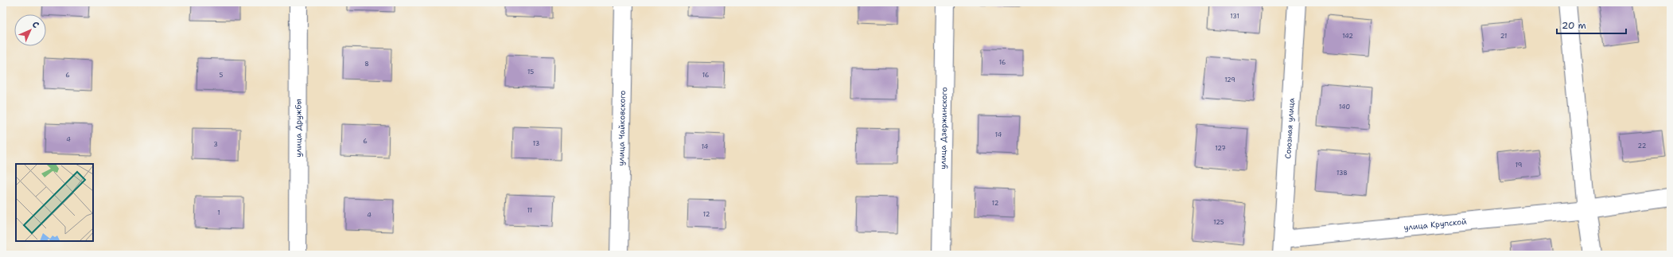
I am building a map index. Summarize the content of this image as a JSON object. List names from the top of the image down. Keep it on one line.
{"streets":{"street":["улица Дружбы","улица Чайковского","улица Дзержинского","Союзная улица","улица Крупской"]},"crossings":[["Союзная улица","улица Крупской"]],"house_numbers":["131","142","21","16","8","15","6","5","16","129","140","14","4","6","13","3","22","14","127","19","138","12","11","1","12","4","125"],"scale_bar":"20 m","north":"top right"}
